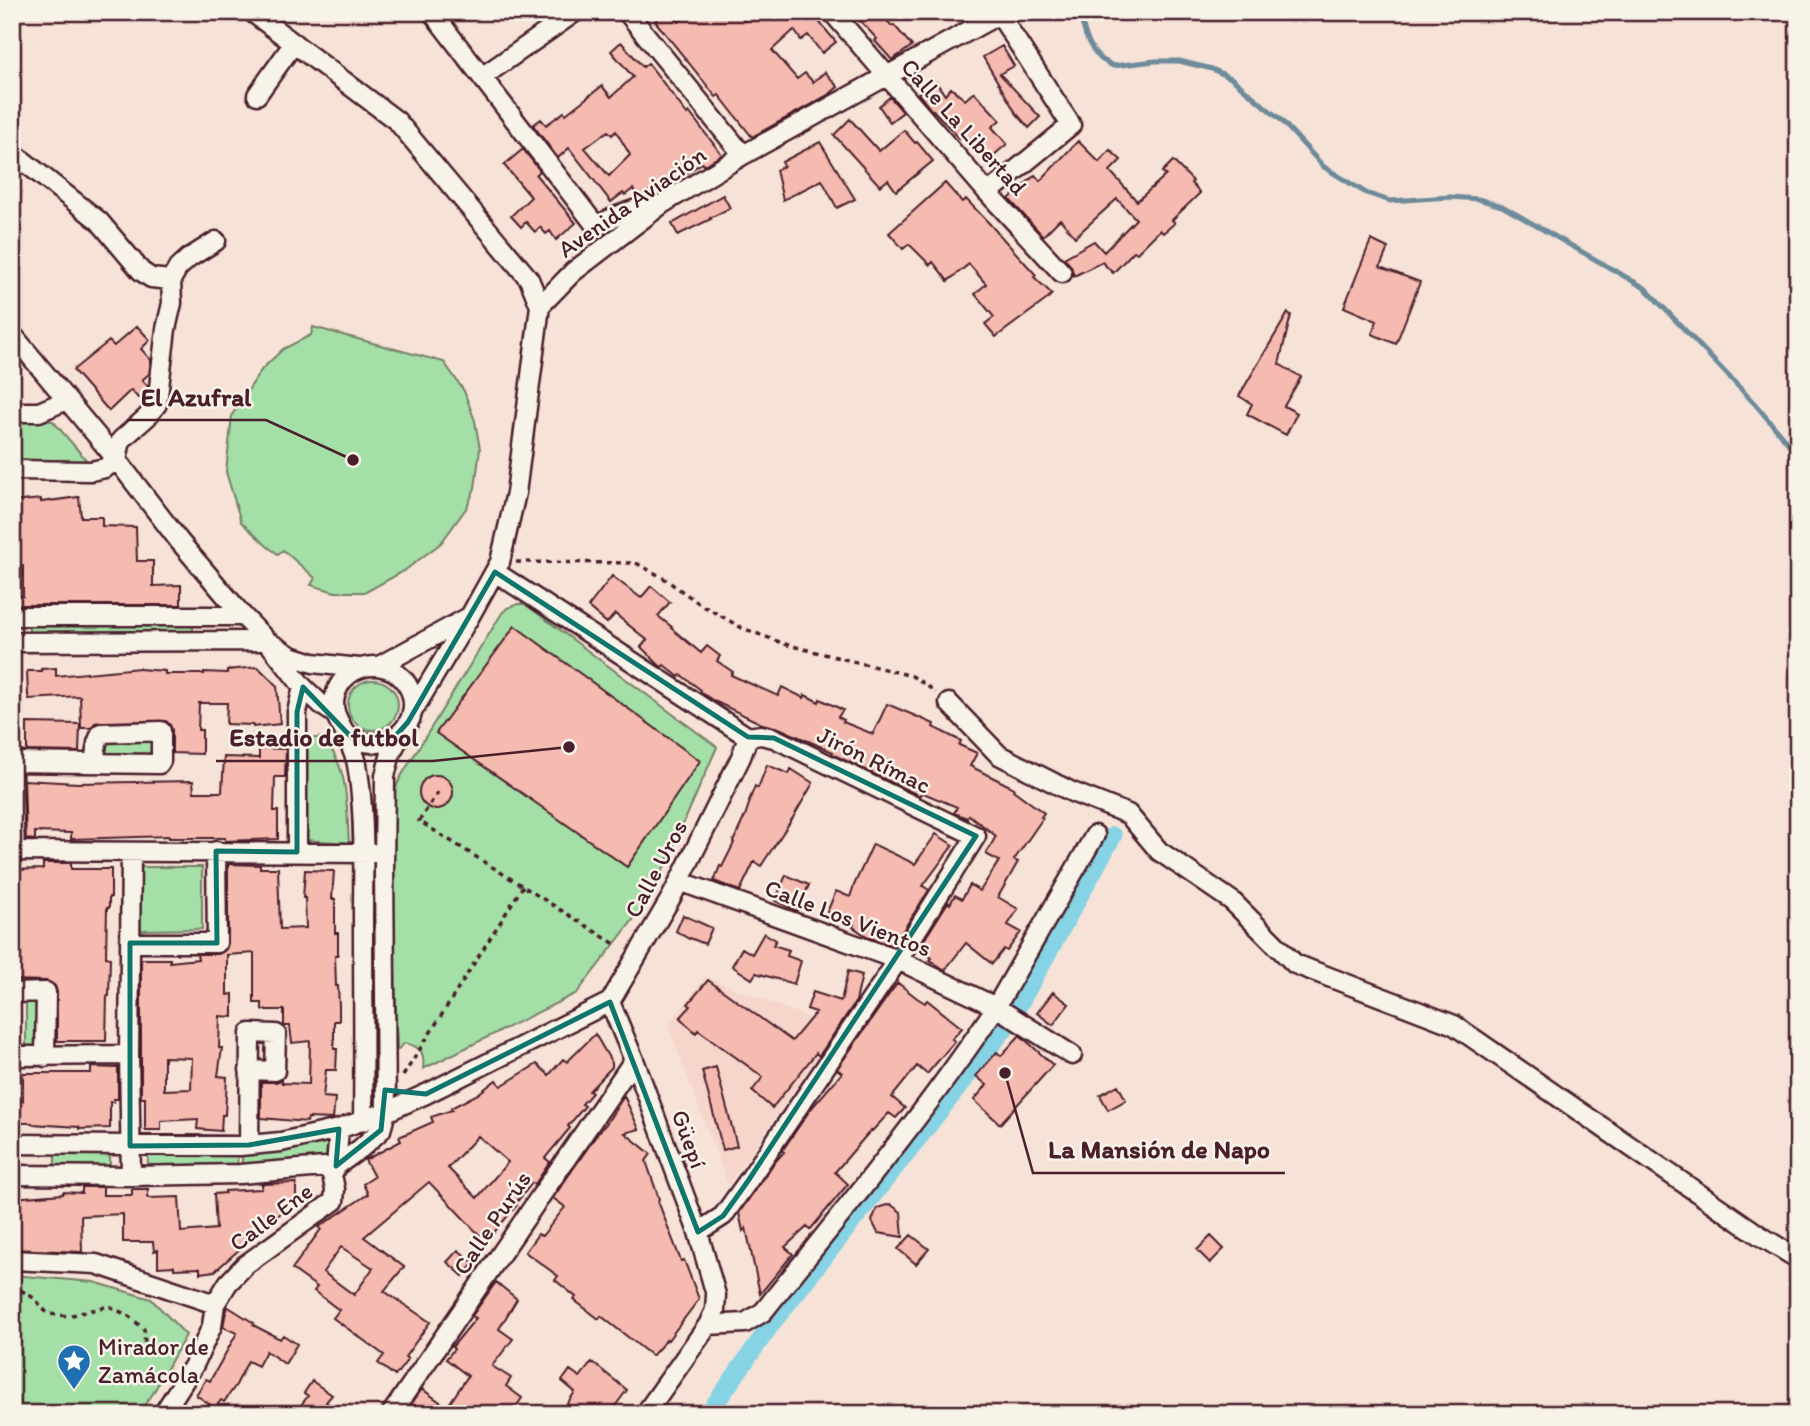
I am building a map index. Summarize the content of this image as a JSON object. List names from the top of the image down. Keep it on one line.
{"streets":{"street":["Calle La Libertad","Avenida Aviación","Jirón Rímac","Calle Uros","Calle Los Vientos","Güepí","Calle Ene","Calle Purús"]},"crossings":[["Calle La Libertad","Avenida Aviación"],["Jirón Rímac","Calle Uros"],["Jirón Rímac","Calle Los Vientos"],["Calle Uros","Calle Los Vientos"],["Calle Uros","Güepí"],["Güepí","Calle Purús"]],"places":{"other":["El Azufral","Estadio de futbol","La Mansión de Napo"],"place":["Mirador de Zamácola"]}}
